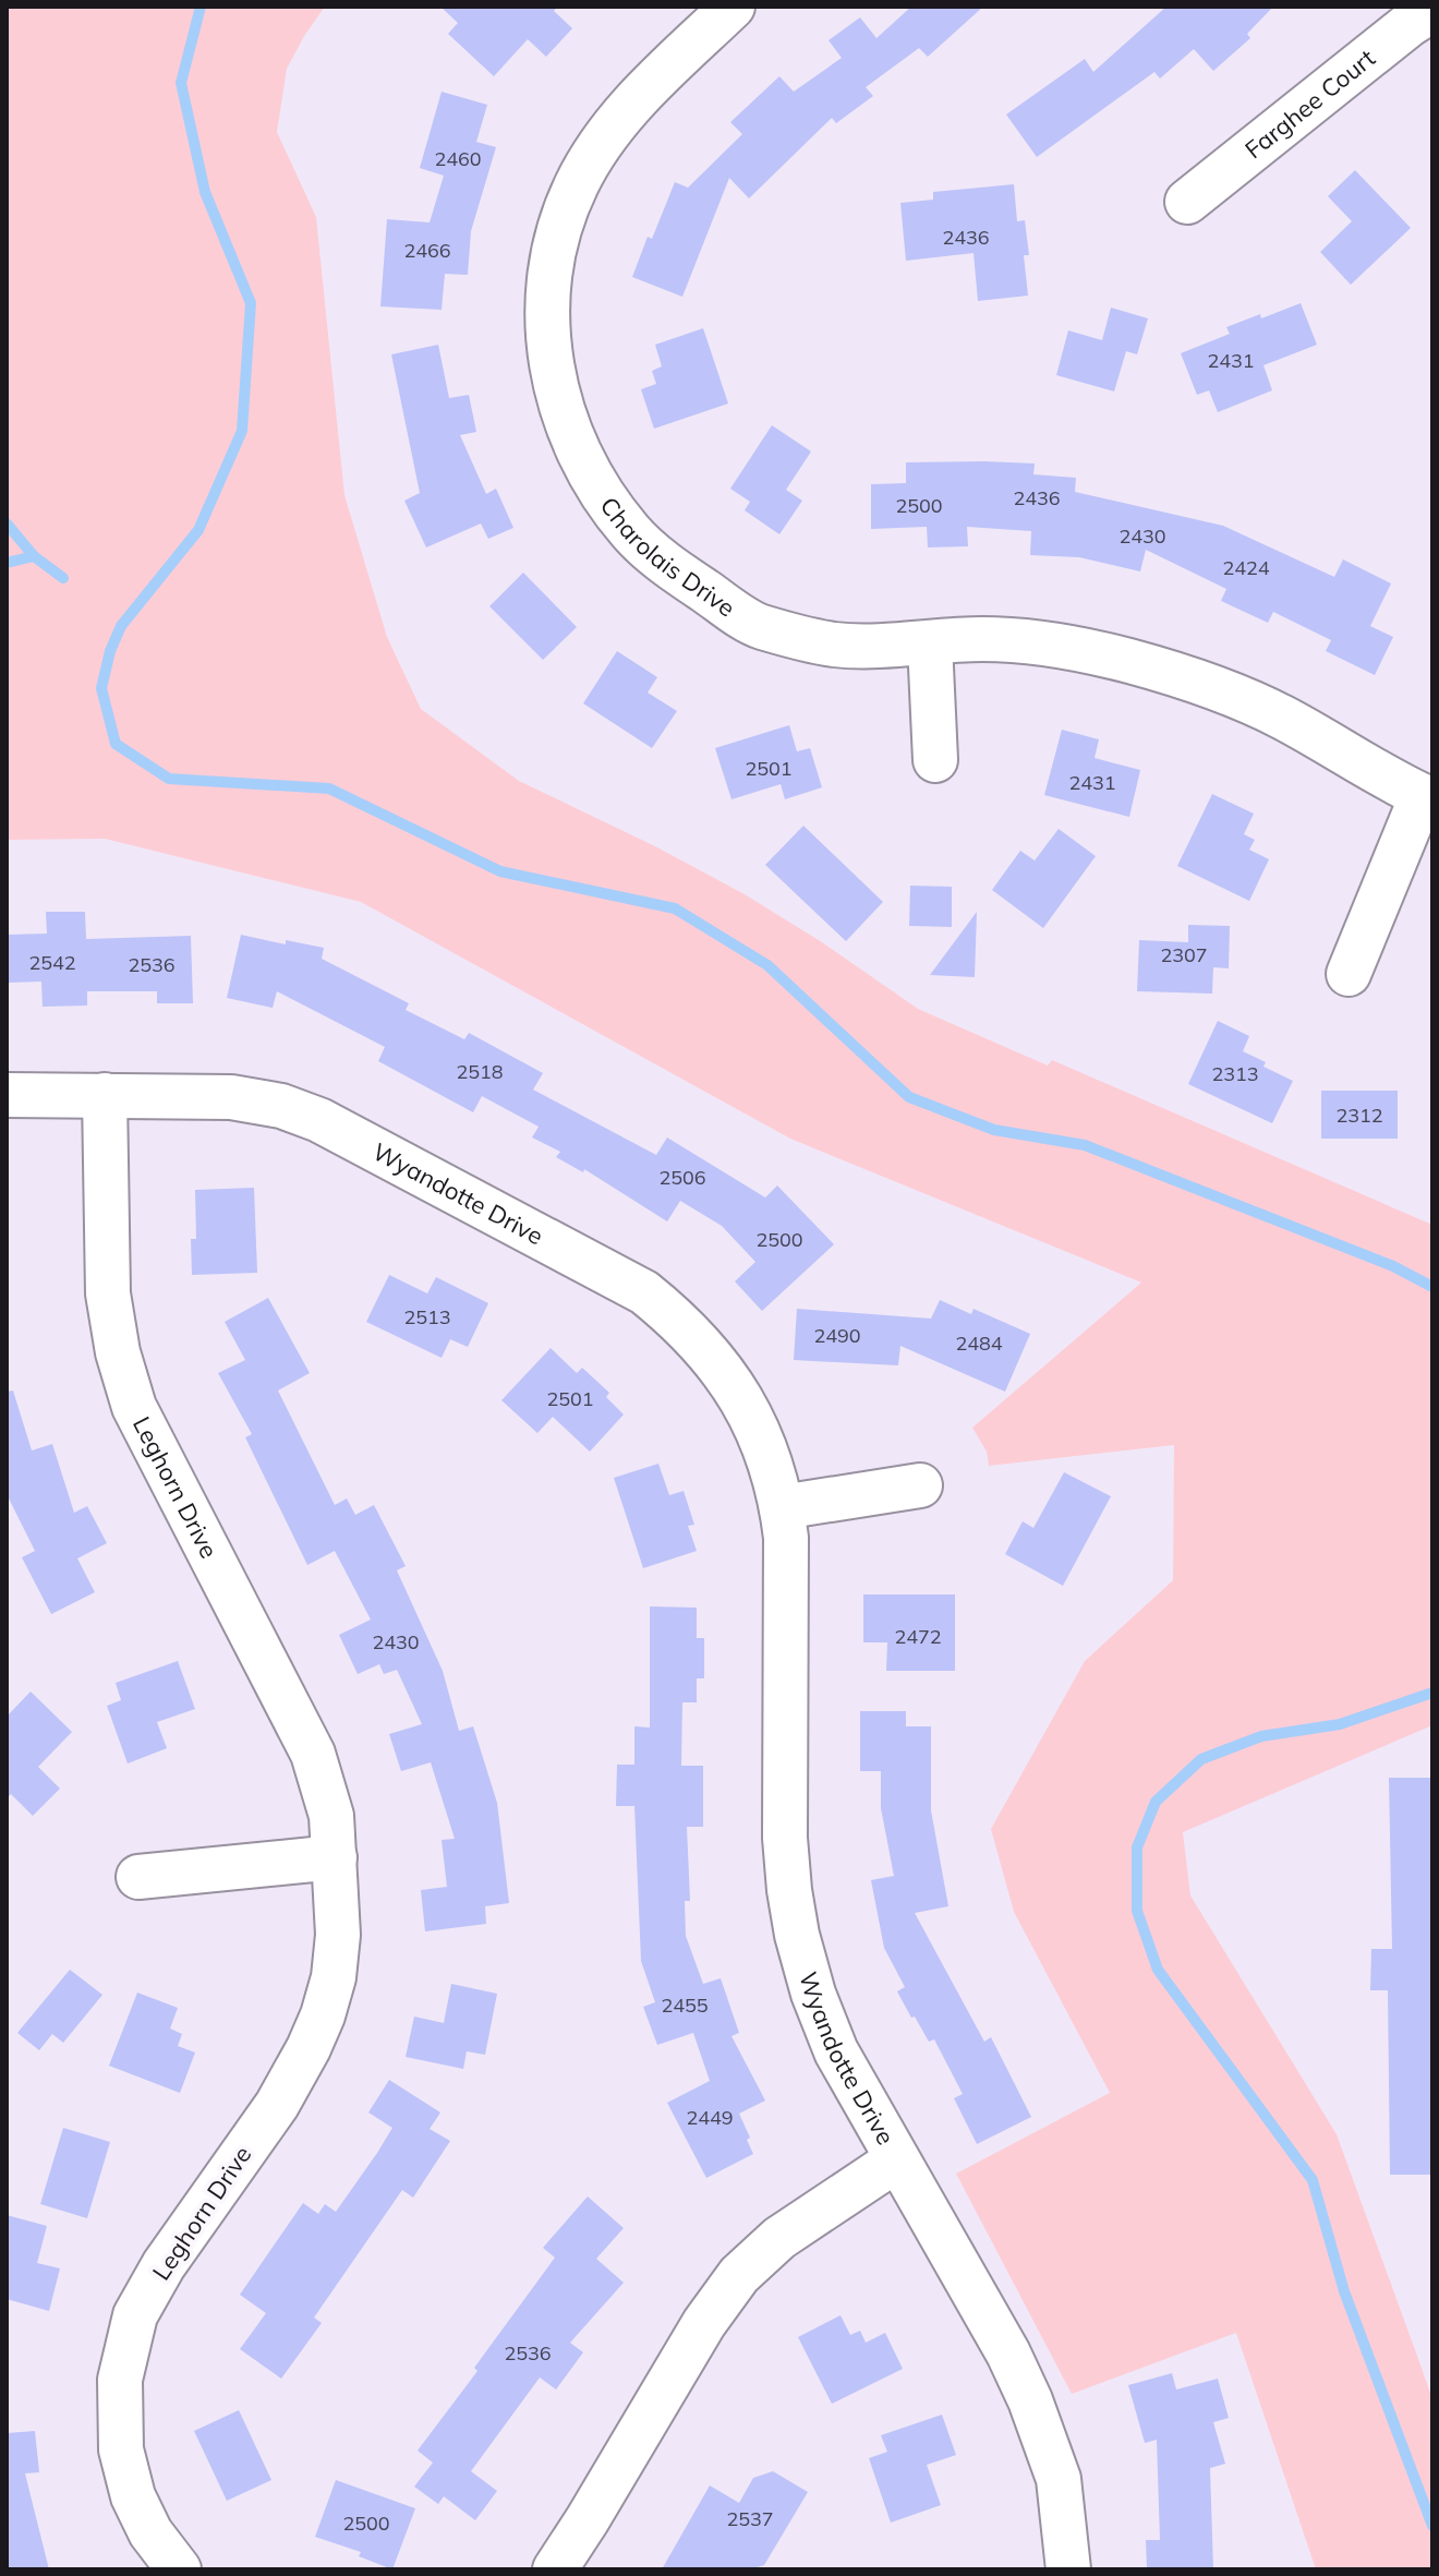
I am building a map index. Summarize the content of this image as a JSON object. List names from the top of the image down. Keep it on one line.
{"streets":{"street":["Farghee Court","Charolais Drive","Wyandotte Drive","Leghorn Drive"]},"crossings":[["Wyandotte Drive","Leghorn Drive"]],"house_numbers":["2460","2436","2466","2431","2436","2500","2430","2424","2501","2431","2307","2542","2536","2518","2313","2312","2506","2500","2513","2490","2484","2501","2472","2430","2455","2449","2536","2537","2500"]}
